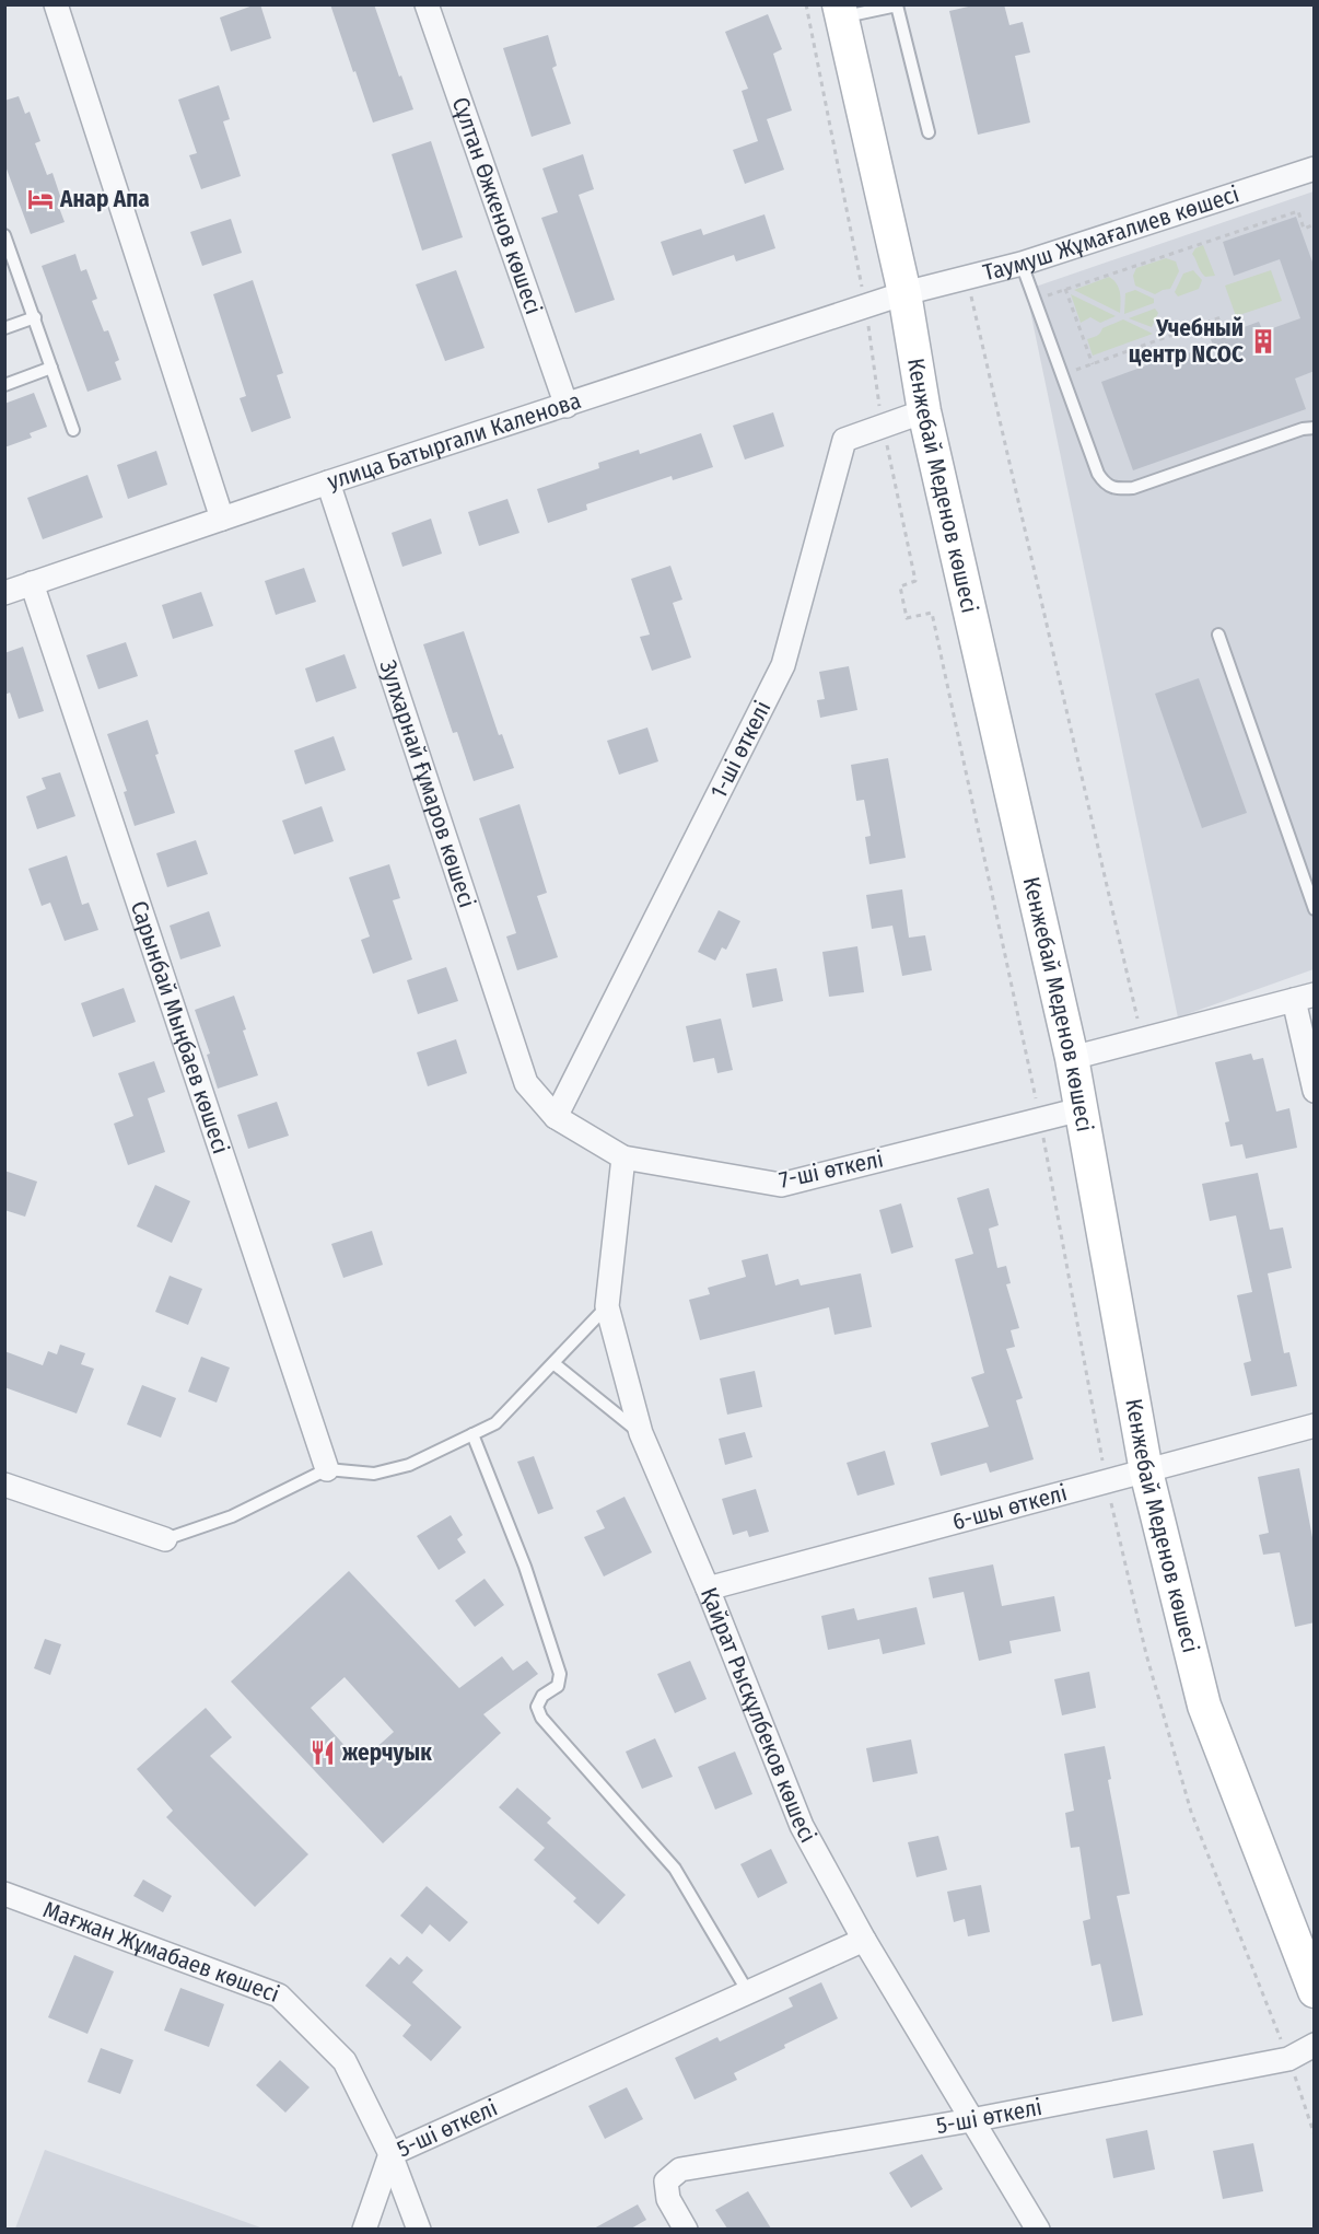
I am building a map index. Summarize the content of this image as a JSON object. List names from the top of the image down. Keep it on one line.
{"streets":{"street":["Сұлтан Өжкенов көшесі","Таумуш Жұмағалиев көшесі","улица Батыргали Каленова","Кенжебай Меденов көшесі","1-ші өткелі","Зулхарнай Ғұмаров көшесі","Сарынбай Мыңбаев көшесі","7-ші өткелі","6-шы өткелі","Қайрат Рысқұлбеков көшесі","Мағжан Жұмабаев көшесі","5-ші өткелі"]},"crossings":[["Сұлтан Өжкенов көшесі","улица Батыргали Каленова"],["Таумуш Жұмағалиев көшесі","улица Батыргали Каленова"],["Таумуш Жұмағалиев көшесі","Кенжебай Меденов көшесі"],["улица Батыргали Каленова","Кенжебай Меденов көшесі"],["улица Батыргали Каленова","Зулхарнай Ғұмаров көшесі"],["улица Батыргали Каленова","Сарынбай Мыңбаев көшесі"],["Кенжебай Меденов көшесі","1-ші өткелі"],["Кенжебай Меденов көшесі","7-ші өткелі"],["Кенжебай Меденов көшесі","6-шы өткелі"],["1-ші өткелі","7-ші өткелі"],["Зулхарнай Ғұмаров көшесі","7-ші өткелі"],["7-ші өткелі","Қайрат Рысқұлбеков көшесі"],["6-шы өткелі","Қайрат Рысқұлбеков көшесі"],["Қайрат Рысқұлбеков көшесі","5-ші өткелі"],["Мағжан Жұмабаев көшесі","5-ші өткелі"]],"places":{"hotel":["Анар Апа"],"building":["Учебный центр NCOC"],"restaurant":["жерчуык"]}}
